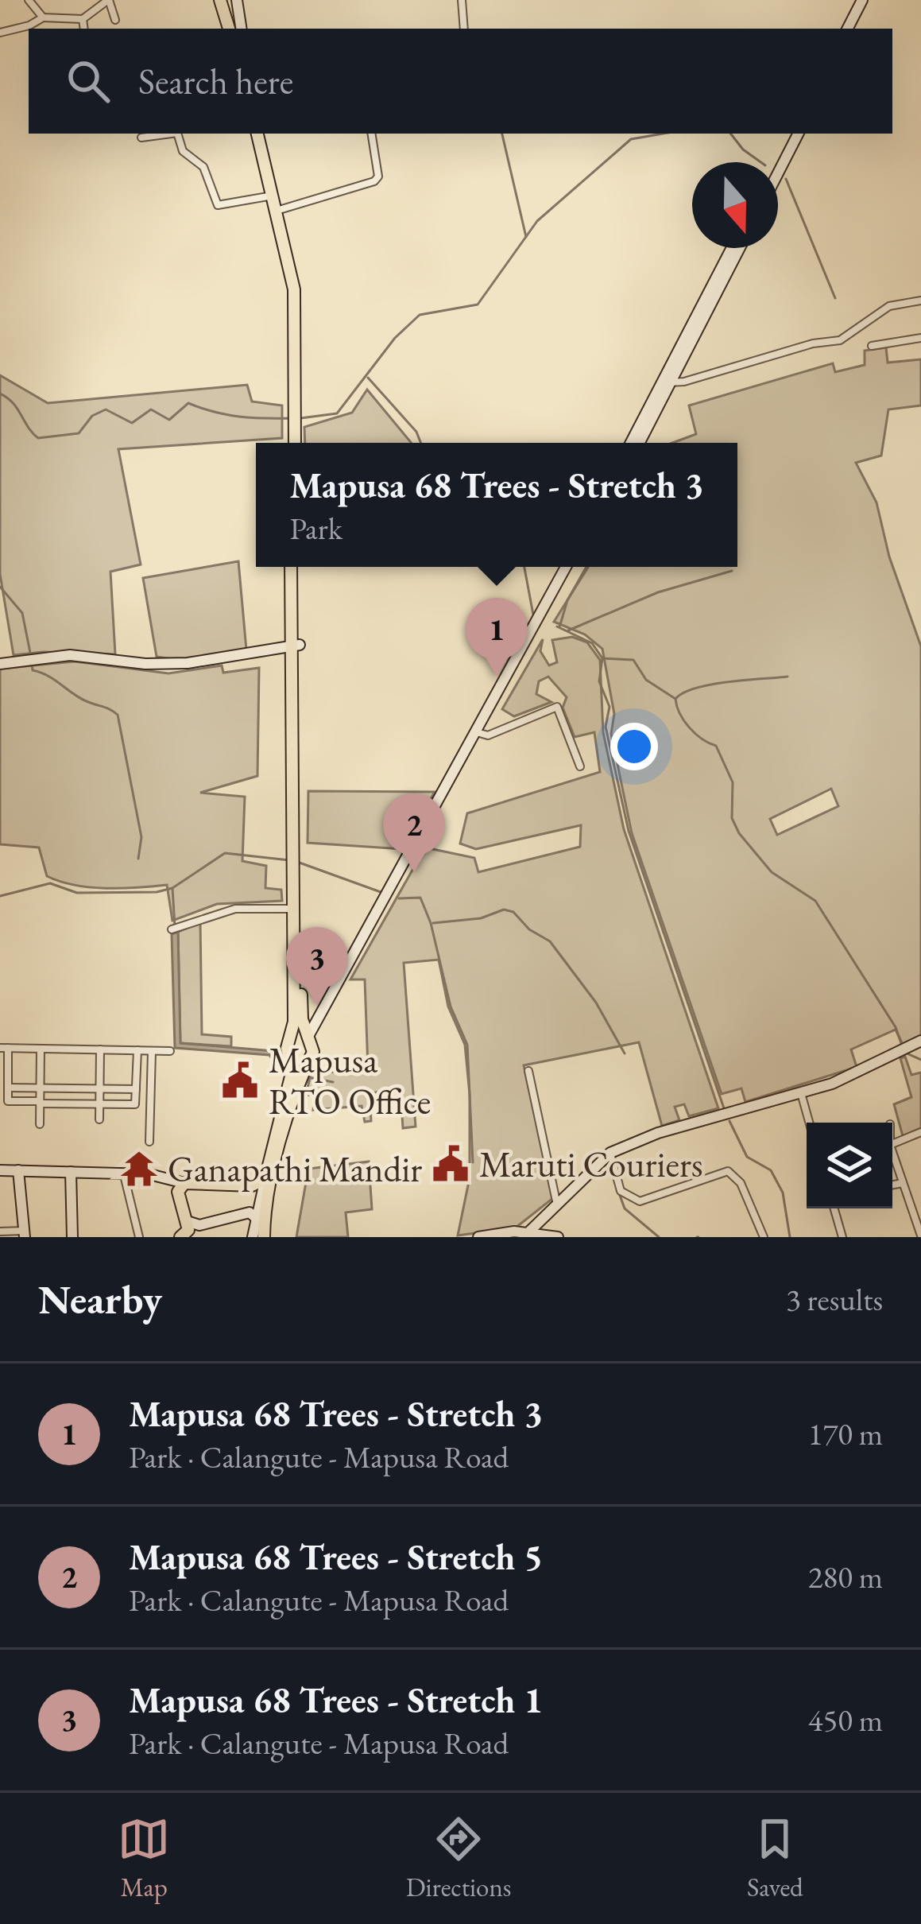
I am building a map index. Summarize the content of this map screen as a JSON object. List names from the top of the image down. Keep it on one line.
{"places":{"public building":["Mapusa RTO Office","Maruti Couriers"],"temple":["Ganapathi Mandir"]},"north":"bottom","page":{"search":"Search here","popup":["Mapusa 68 Trees - Stretch 3","Park"],"pins":["1","2","3"],"heading":["Nearby","3 results"],"list":[{"mark":"1","name":"Mapusa 68 Trees - Stretch 3","note":"Park · Calangute - Mapusa Road","value":"170 m"},{"mark":"2","name":"Mapusa 68 Trees - Stretch 5","note":"Park · Calangute - Mapusa Road","value":"280 m"},{"mark":"3","name":"Mapusa 68 Trees - Stretch 1","note":"Park · Calangute - Mapusa Road","value":"450 m"}],"nav":["Map","Directions","Saved"]}}
